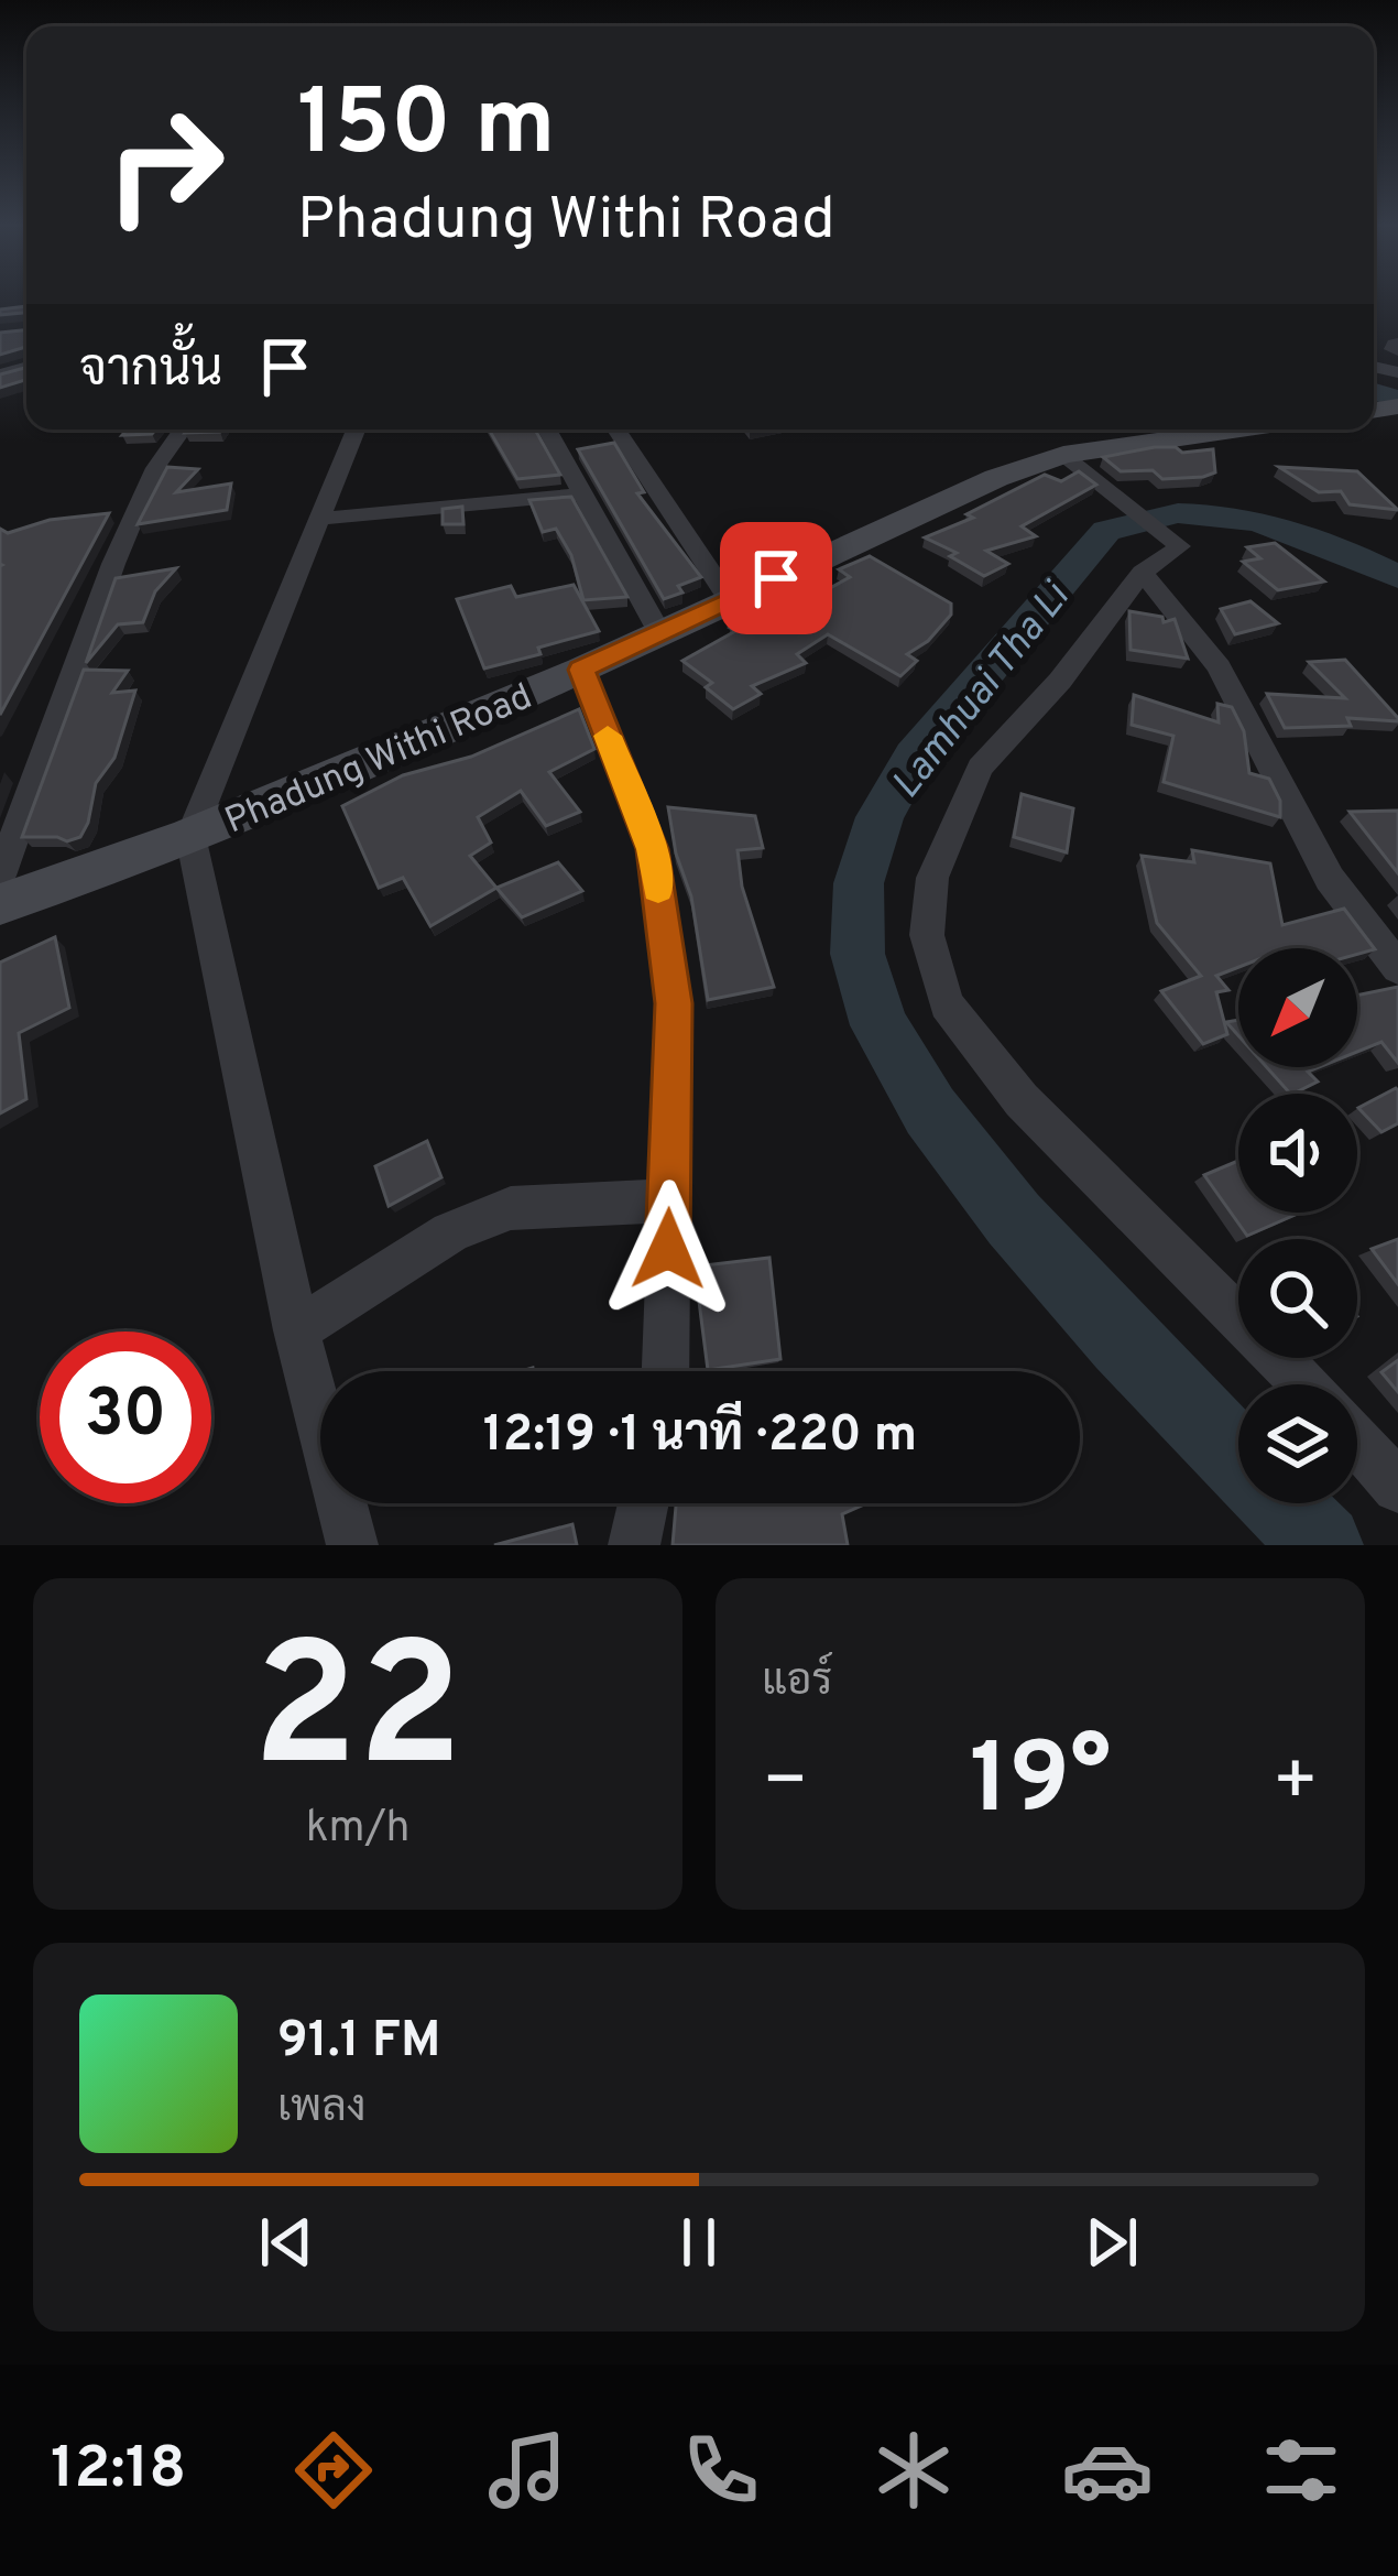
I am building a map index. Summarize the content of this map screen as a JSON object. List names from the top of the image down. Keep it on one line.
{"streets":{"main road":["Phadung Withi Road"]},"water":["Lamhuai Tha Li"],"north":"bottom left","page":{"turn":["150 m","Phadung Withi Road"],"then":"จากนั้น","limit":"30","trip":"12:19 · 1 นาที · 220 m","tile":[["22","km/h"],"แอร์"],"heat":["−","19°","+"],"song":["91.1 FM","เพลง"],"tabs":"12:18"}}
